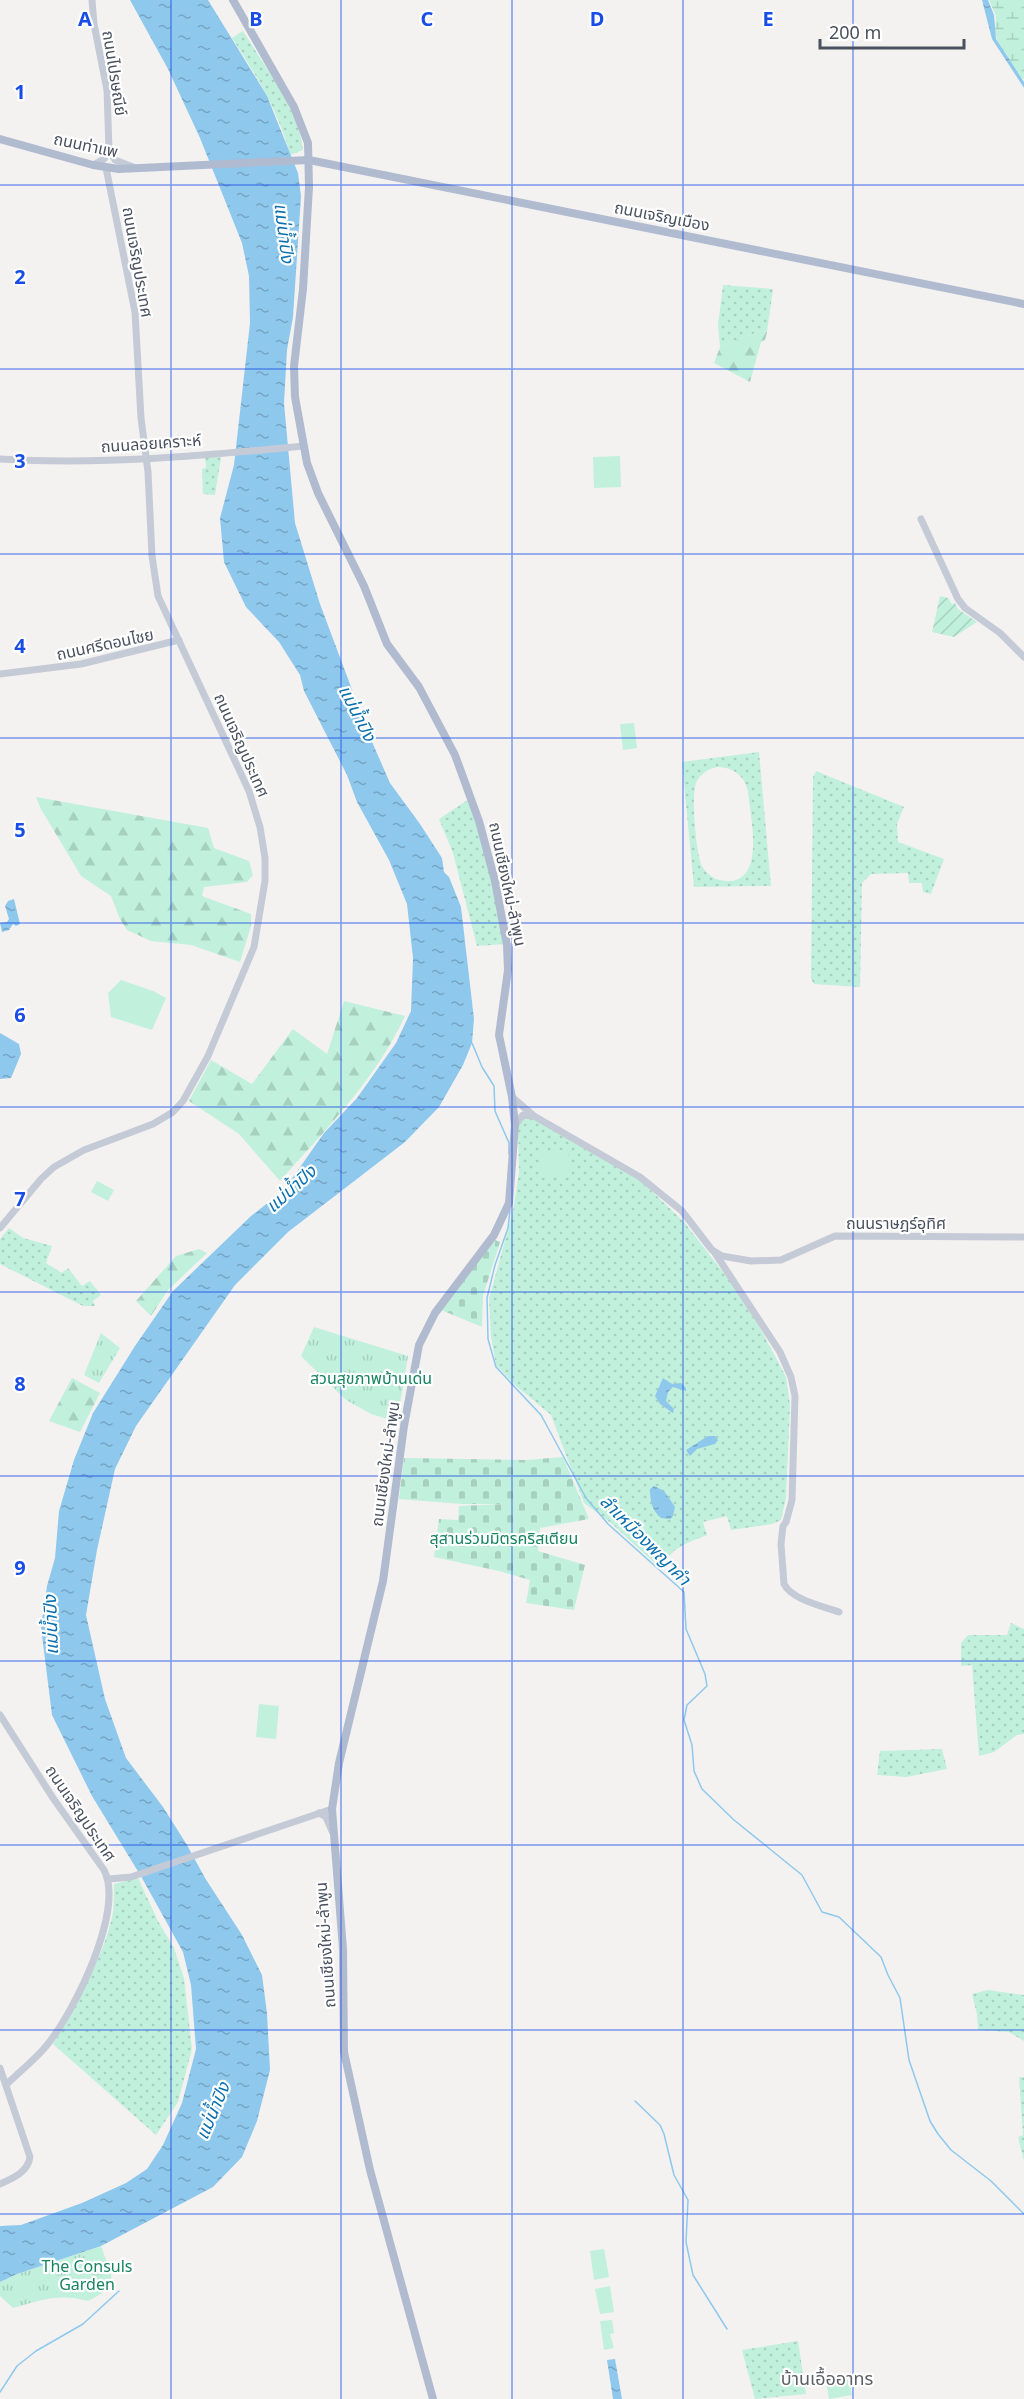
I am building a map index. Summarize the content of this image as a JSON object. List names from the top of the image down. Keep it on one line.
{"streets":{"main road":["ถนนท่าแพ","ถนนเจริญเมือง","ถนนเชียงใหม่-ลำพูน"],"street":["ถนนไปรษณีย์","ถนนเจริญประเทศ","ถนนลอยเคราะห์","ถนนศรีดอนไชย","ถนนราษฎร์อุทิศ"]},"crossings":[["ถนนท่าแพ","ถนนเจริญเมือง"],["ถนนท่าแพ","ถนนเจริญประเทศ"],["ถนนเจริญเมือง","ถนนเชียงใหม่-ลำพูน"],["ถนนเจริญประเทศ","ถนนลอยเคราะห์"],["ถนนเจริญประเทศ","ถนนศรีดอนไชย"],["ถนนลอยเคราะห์","ถนนเชียงใหม่-ลำพูน"]],"districts":["บ้านเอื้ออาทร"],"water":["แม่น้ำปิง","ลำเหมืองพญาคำ"],"parks":["สวนสุขภาพบ้านเด่น","สุสานร่วมมิตรคริสเตียน","The Consuls Garden"],"scale_bar":"200 m","grid":{"columns":["A","B","C","D","E"],"rows":["1","2","3","4","5","6","7","8","9"]}}
